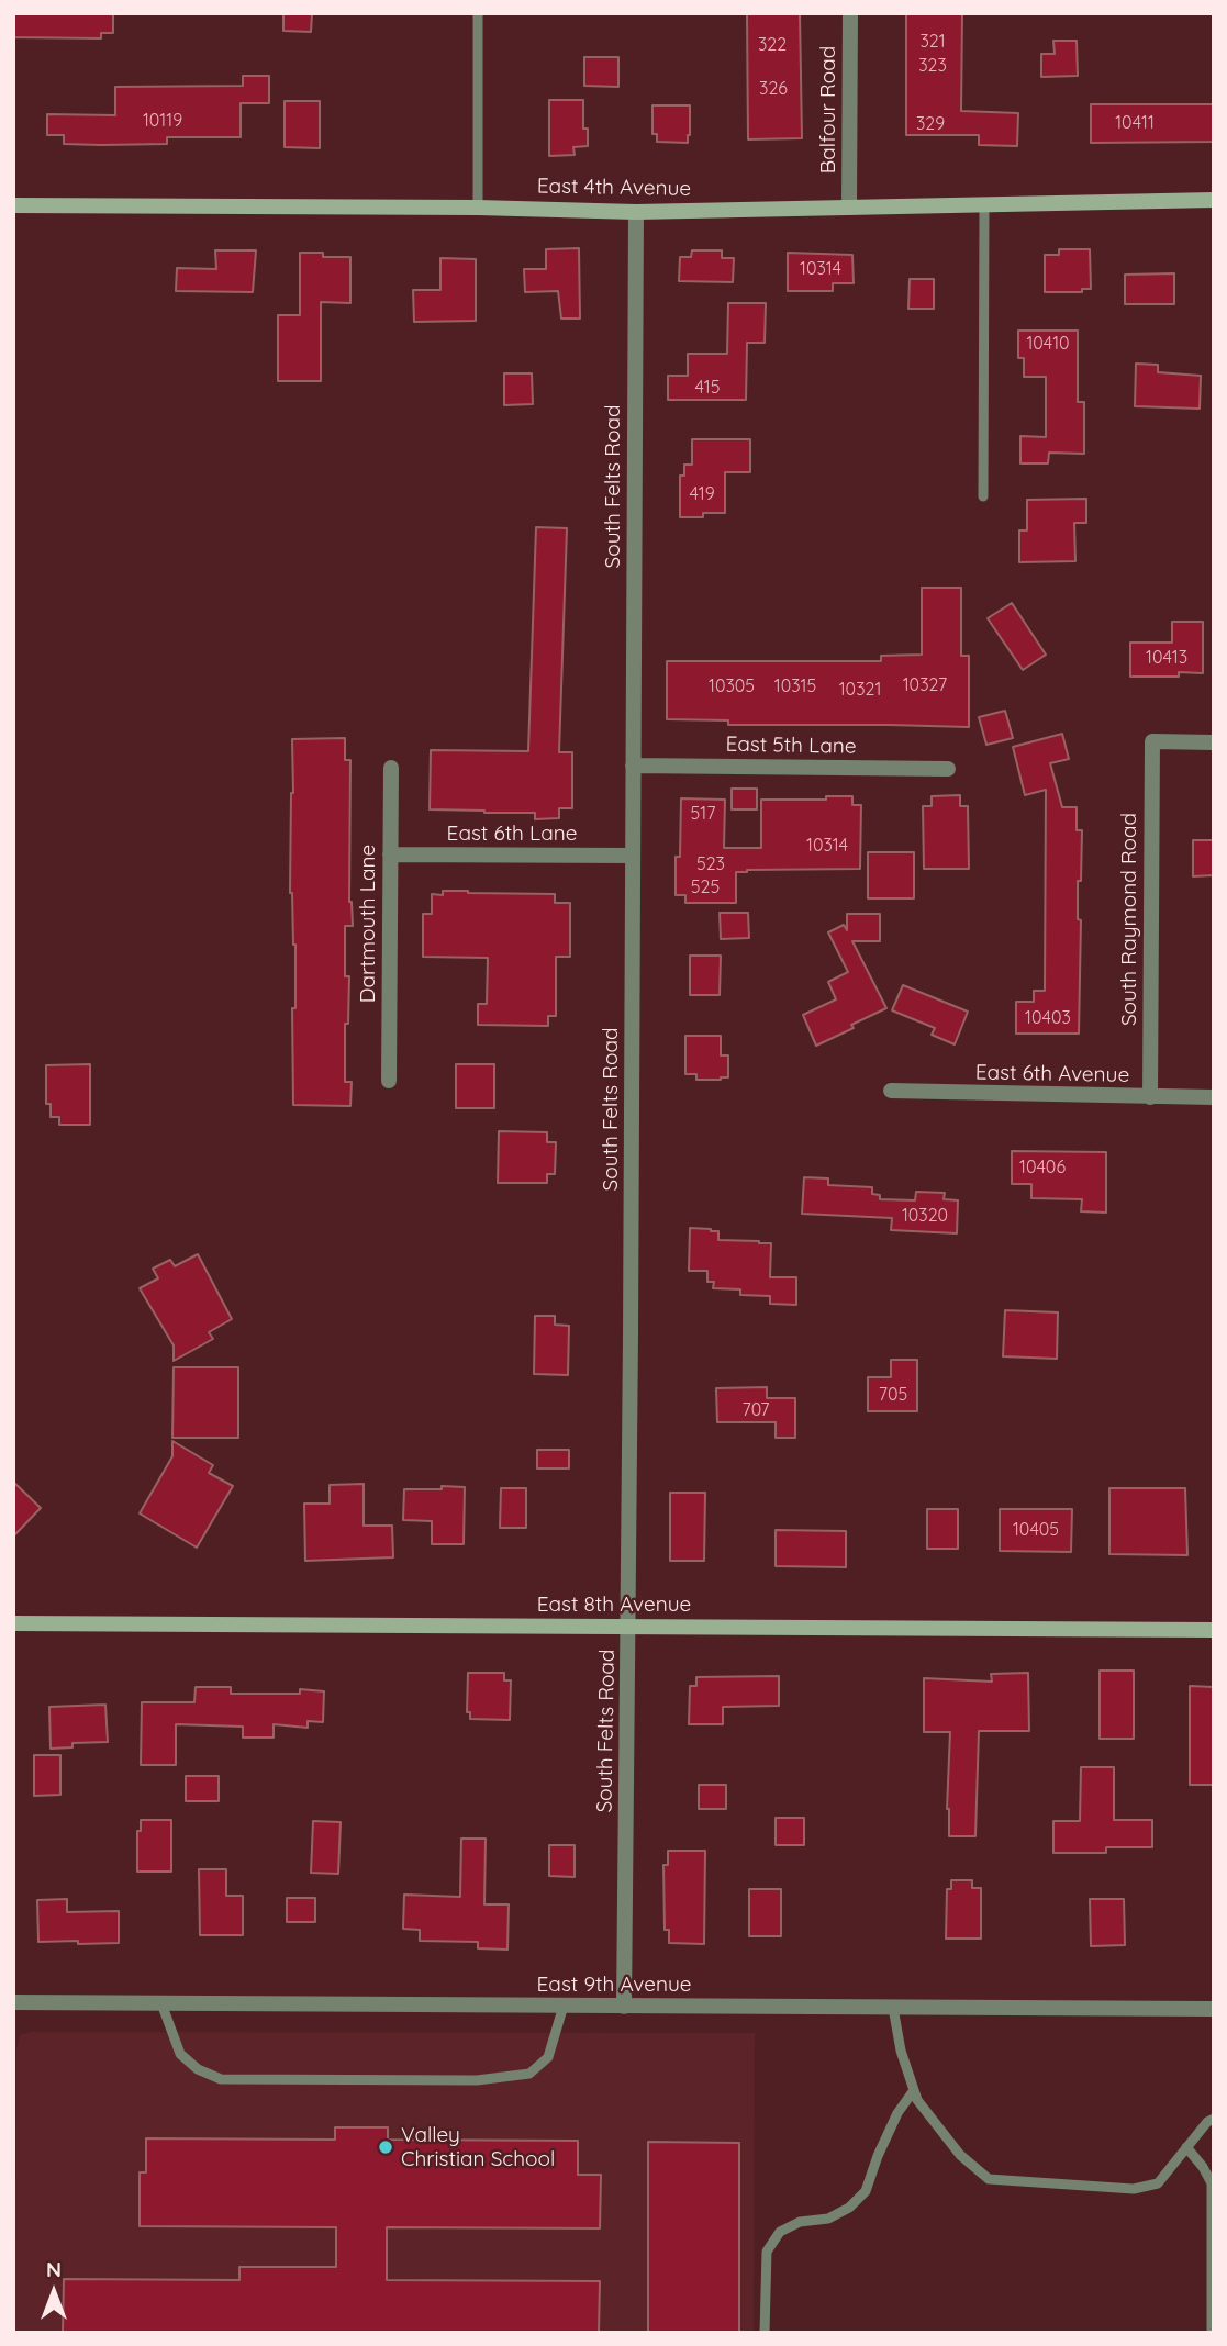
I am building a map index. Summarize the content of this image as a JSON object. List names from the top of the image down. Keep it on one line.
{"streets":{"street":["Balfour Road","East 4th Avenue","South Felts Road","East 5th Lane","East 6th Lane","South Raymond Road","Dartmouth Lane","East 6th Avenue","East 8th Avenue","East 9th Avenue"]},"crossings":[["Balfour Road","East 4th Avenue"],["East 4th Avenue","South Felts Road"],["South Felts Road","East 5th Lane"],["South Felts Road","East 6th Lane"],["South Felts Road","East 8th Avenue"],["South Felts Road","East 9th Avenue"],["East 6th Lane","Dartmouth Lane"],["South Raymond Road","East 6th Avenue"]],"places":["Valley Christian School"],"house_numbers":["321","322","323","326","10119","10411","329","10314","10410","415","419","10413","10327","10305","10315","10321","517","10314","523","525","10403","10406","10320","705","707","10405"],"north":"top"}
